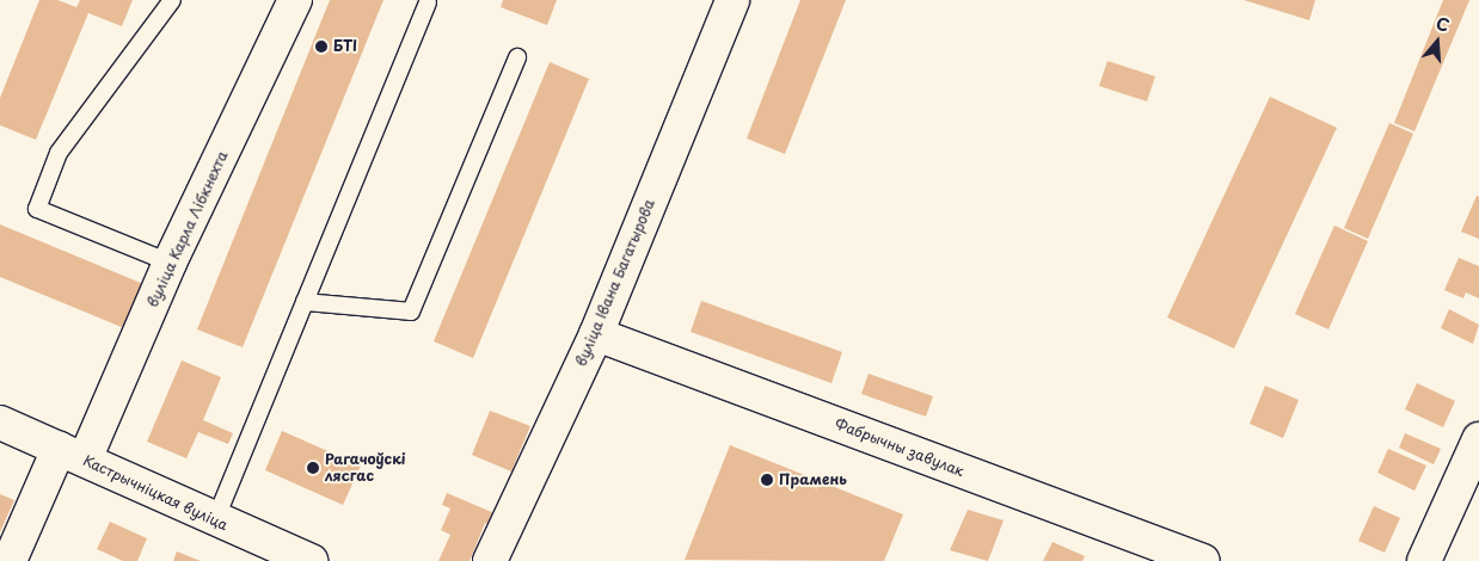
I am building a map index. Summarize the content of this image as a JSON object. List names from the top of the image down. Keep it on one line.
{"streets":{"street":["вуліца Карла Лібкнехта","вуліца Івана Багатырова","Фабрычны завулак","Кастрычніцкая вуліца"]},"crossings":[["вуліца Карла Лібкнехта","Кастрычніцкая вуліца"],["вуліца Івана Багатырова","Фабрычны завулак"]],"places":["БТІ","Рагачоўскі лясгас","Прамень"],"north":"top"}
